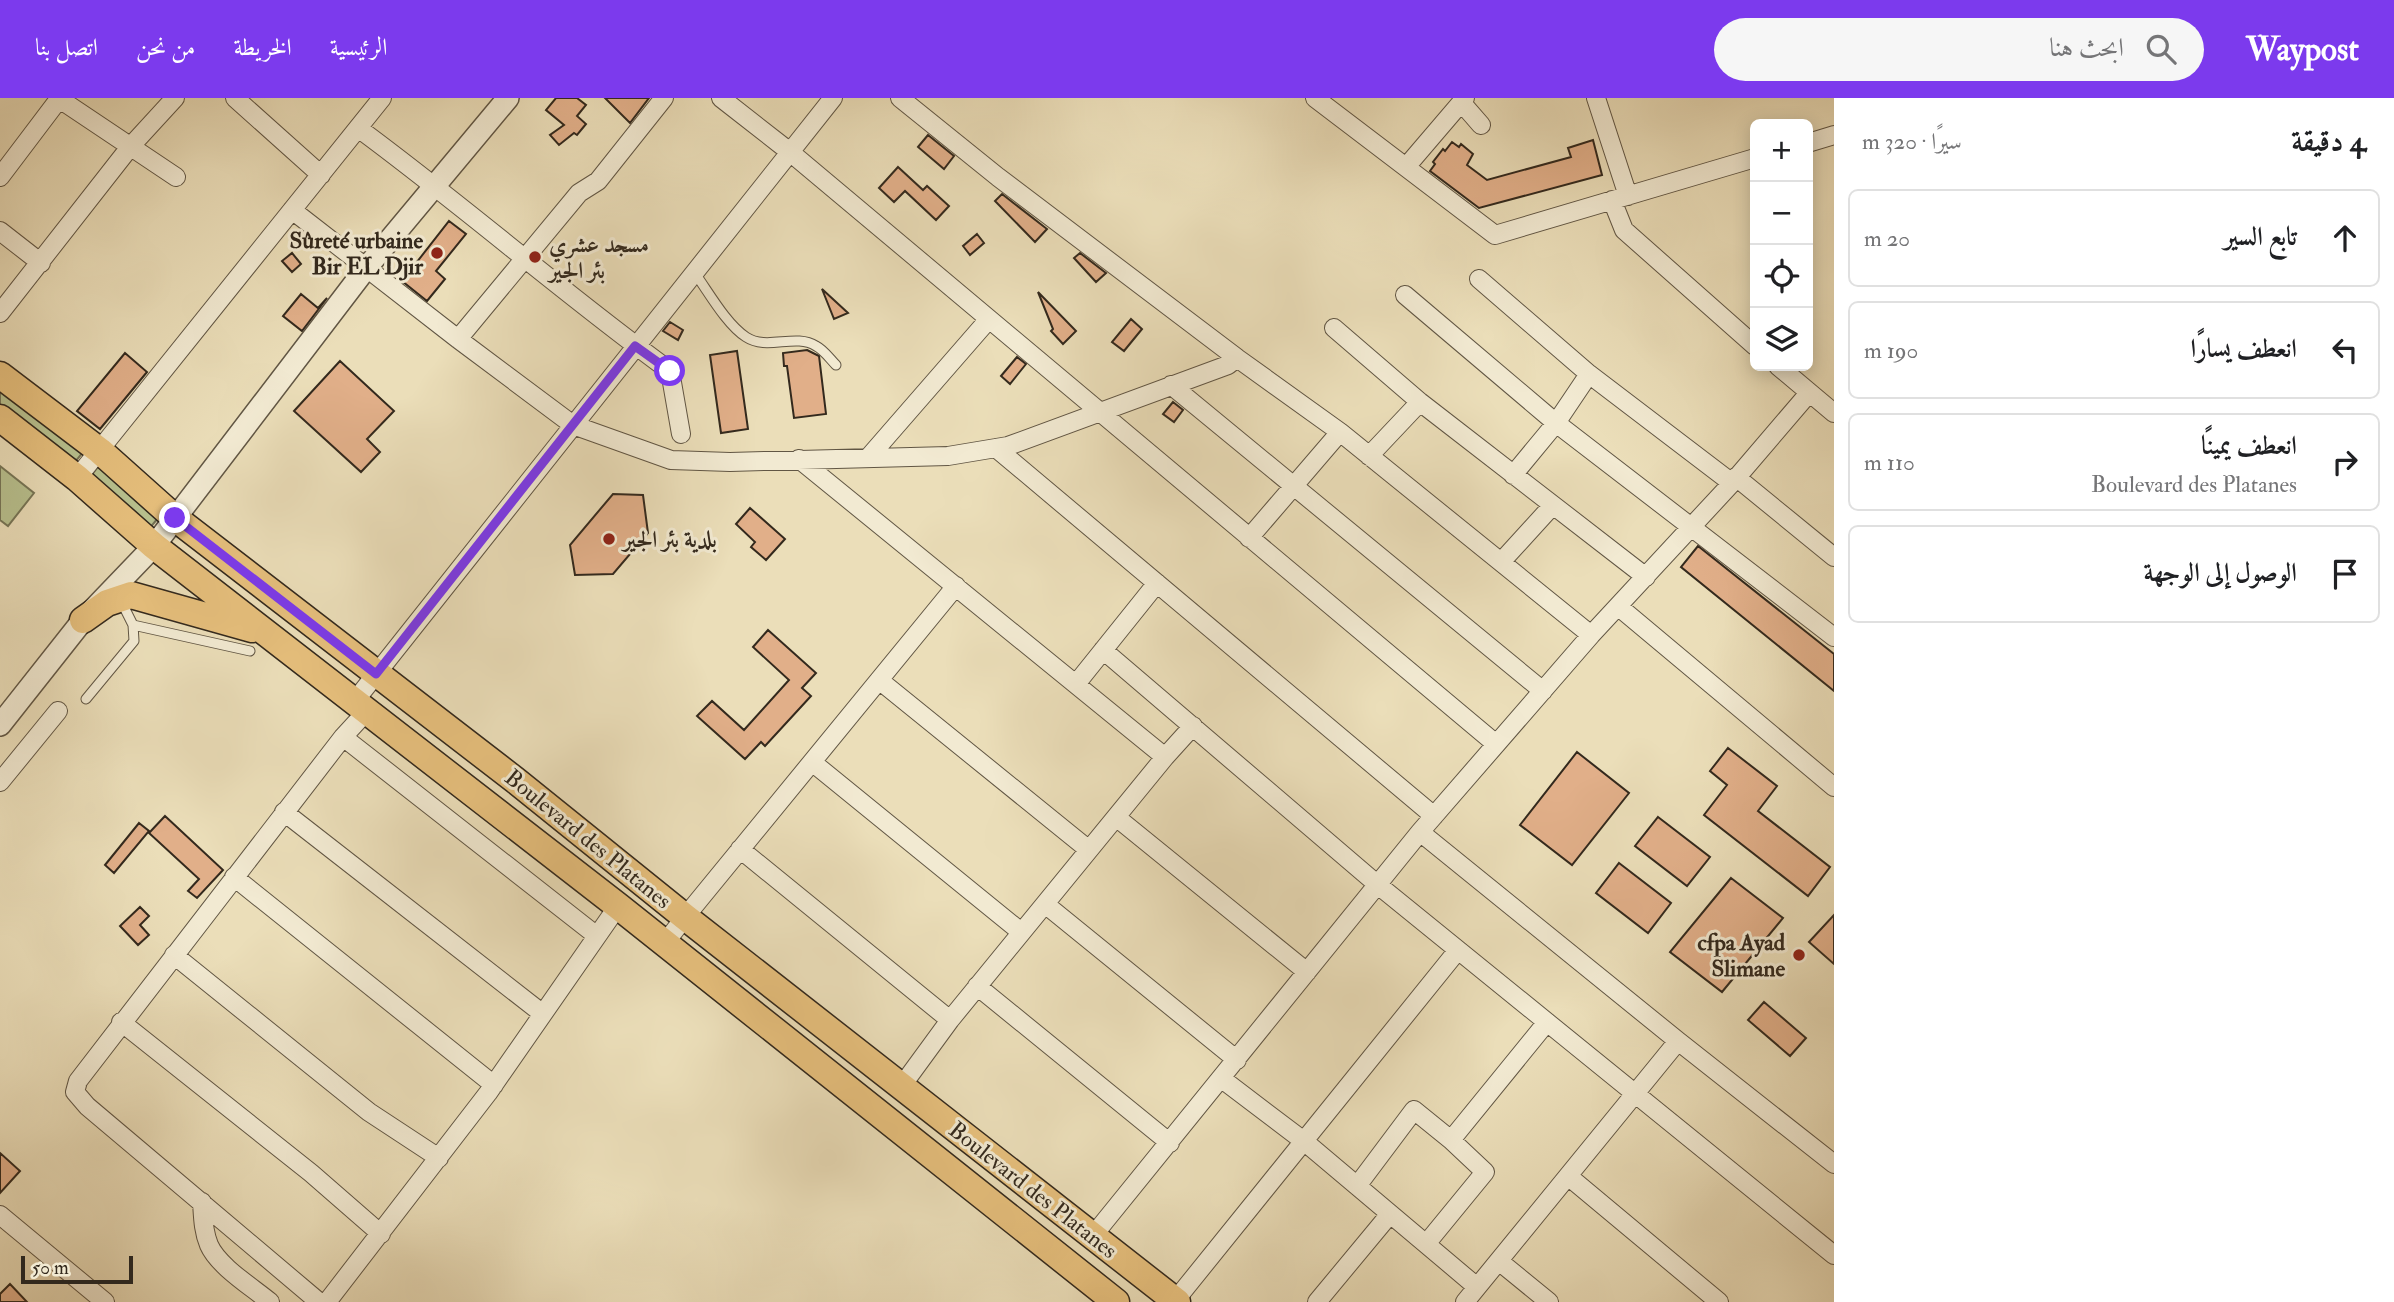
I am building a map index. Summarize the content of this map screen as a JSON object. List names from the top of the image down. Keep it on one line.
{"streets":{"main road":["Boulevard des Platanes"]},"places":["Sûreté urbaine Bir EL Djir","مسجد عشري بئر الجير","بلدية بئر الجير","cfpa Ayad Slimane"],"scale_bar":"50 m","page":{"header":"Waypost","search":"ابحث هنا","nav":["الرئيسية","الخريطة","من نحن","اتصل بنا"],"heading":["4 دقيقة","سيرًا · 320 m"],"map_buttons":["+","−"],"list":[["تابع السير","20 m"],["انعطف يسارًا","190 m"],["انعطف يمينًا","Boulevard des Platanes","110 m"],"الوصول إلى الوجهة"],"scale":"50 m"}}
